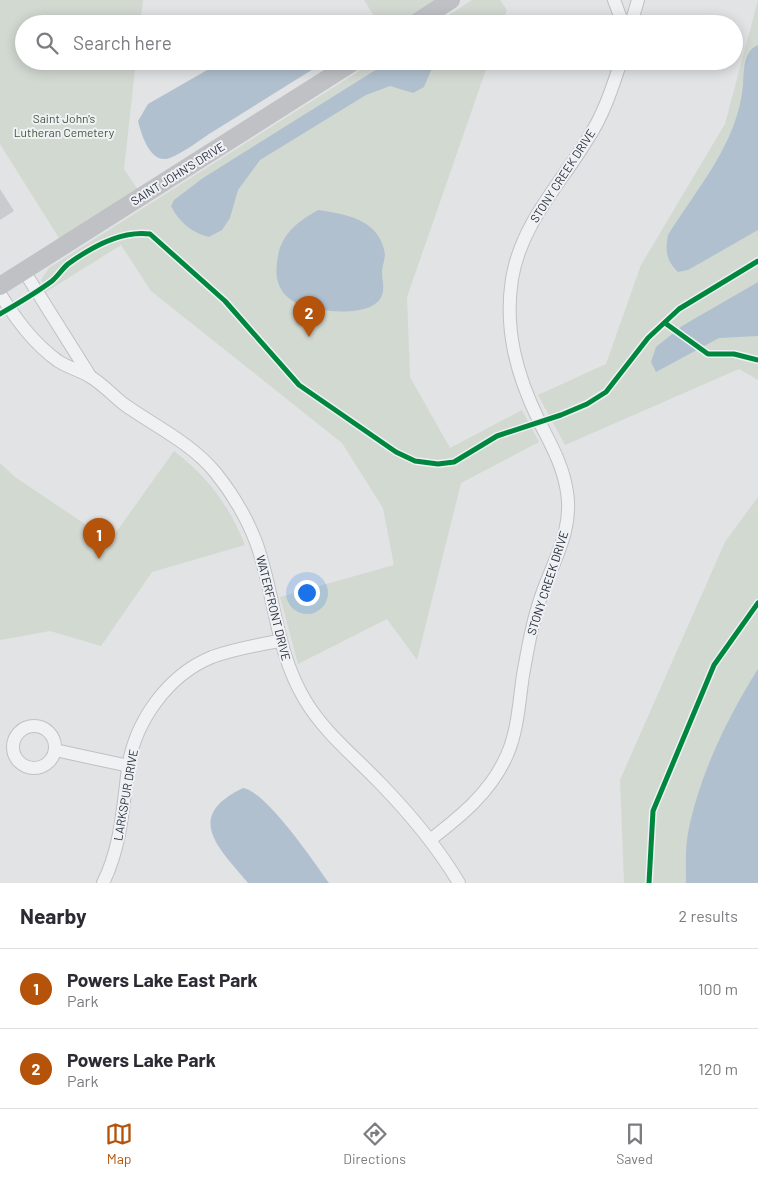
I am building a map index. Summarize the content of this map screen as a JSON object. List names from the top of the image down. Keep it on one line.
{"streets":{"street":["SAINT JOHN'S DRIVE","STONY CREEK DRIVE","WATERFRONT DRIVE","LARKSPUR DRIVE"]},"crossings":[["SAINT JOHN'S DRIVE","WATERFRONT DRIVE"],["STONY CREEK DRIVE","WATERFRONT DRIVE"],["WATERFRONT DRIVE","LARKSPUR DRIVE"]],"parks":["Saint John's Lutheran Cemetery"],"page":{"search":"Search here","pins":["2","1"],"heading":["Nearby","2 results"],"list":[{"mark":"1","name":"Powers Lake East Park","note":"Park","value":"100 m"},{"mark":"2","name":"Powers Lake Park","note":"Park","value":"120 m"}],"nav":["Map","Directions","Saved"]}}
